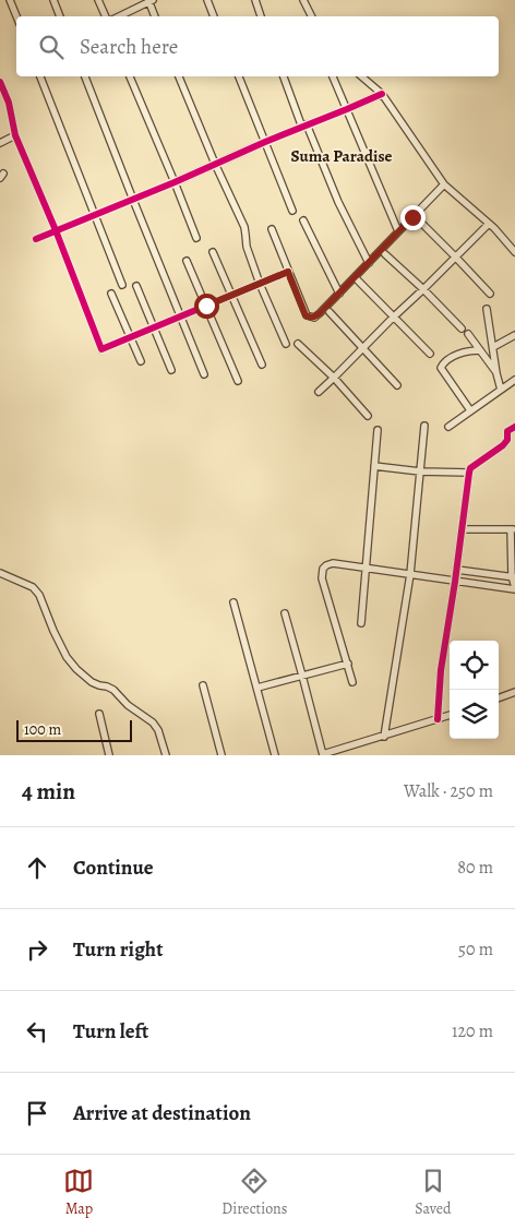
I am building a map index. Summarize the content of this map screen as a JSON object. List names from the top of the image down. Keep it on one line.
{"districts":["Suma Paradise"],"scale_bar":"100 m","page":{"search":"Search here","scale":"100 m","heading":["4 min","Walk · 250 m"],"list":[["Continue","80 m"],["Turn right","50 m"],["Turn left","120 m"],"Arrive at destination"],"nav":["Map","Directions","Saved"]}}
